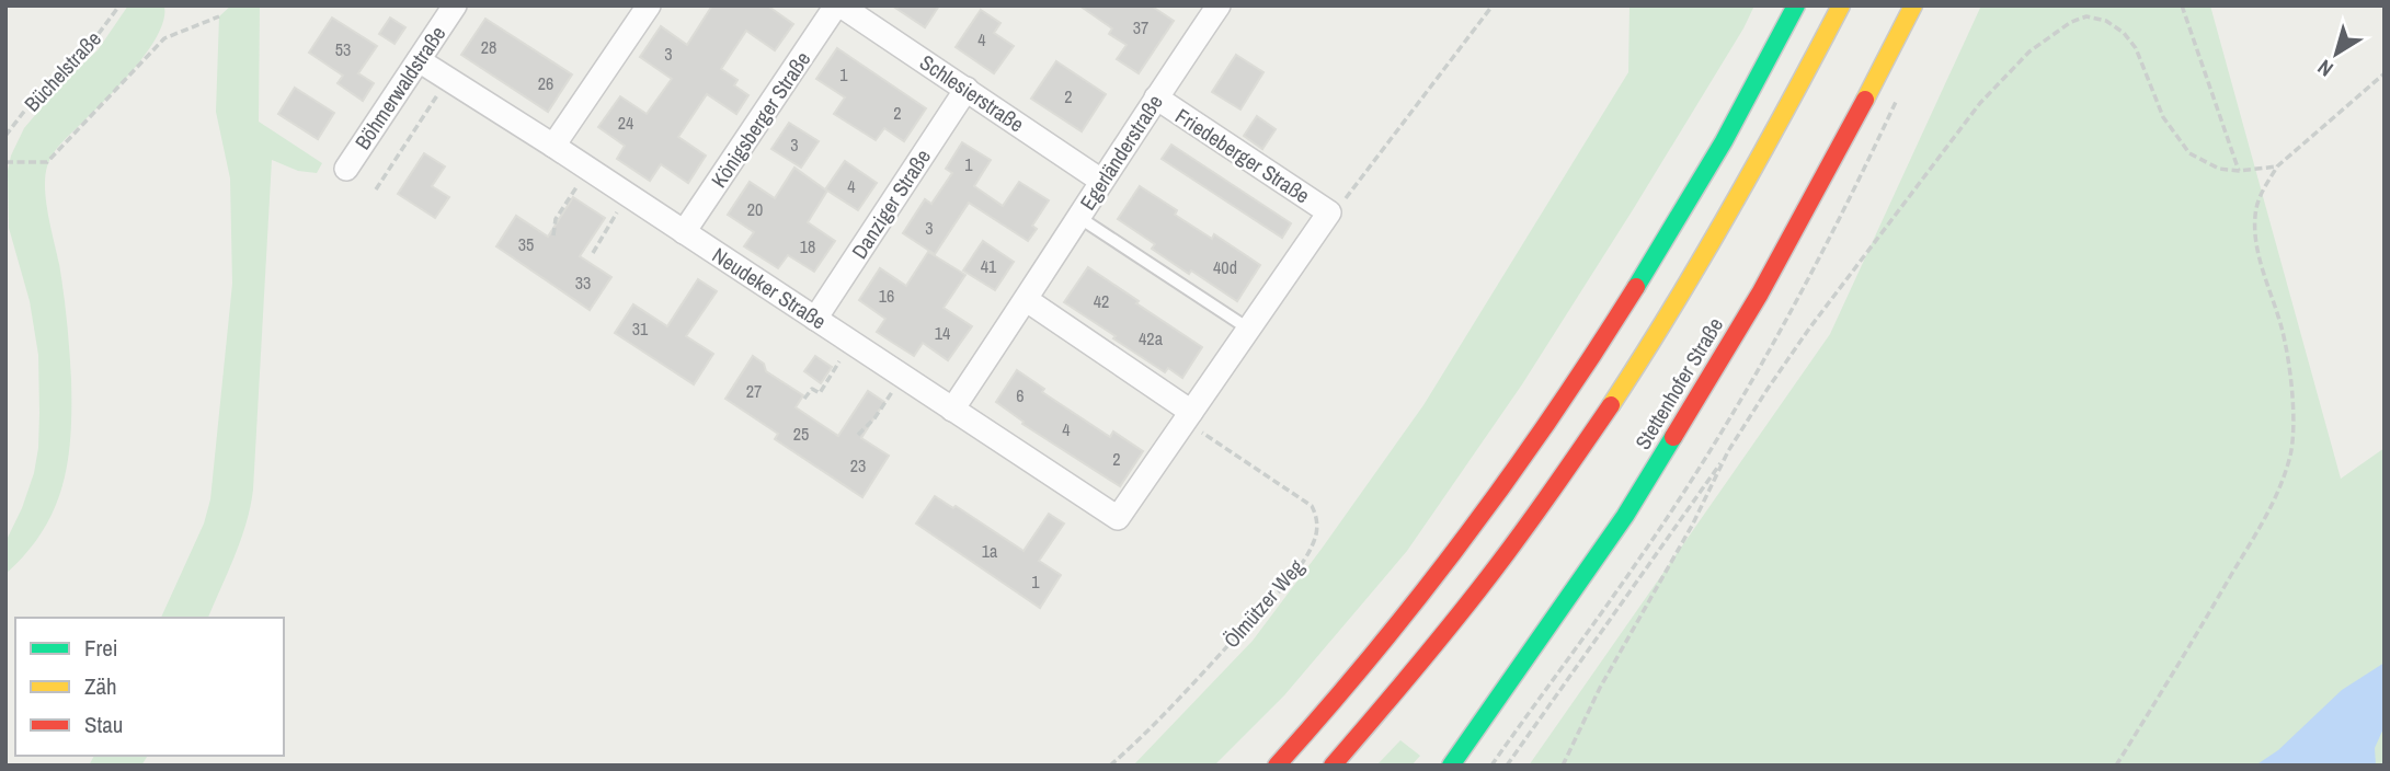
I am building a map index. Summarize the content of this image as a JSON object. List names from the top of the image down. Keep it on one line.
{"streets":{"main road":["Stettenhofer Straße"],"street":["Böhmerwaldstraße","Schlesierstraße","Königsberger Straße","Egerländerstraße","Friedeberger Straße","Danziger Straße","Neudeker Straße"],"path":["Büchelstraße","Ölmützer Weg"]},"crossings":[["Böhmerwaldstraße","Neudeker Straße"],["Schlesierstraße","Königsberger Straße"],["Schlesierstraße","Egerländerstraße"],["Schlesierstraße","Danziger Straße"],["Königsberger Straße","Neudeker Straße"],["Egerländerstraße","Friedeberger Straße"],["Egerländerstraße","Neudeker Straße"],["Danziger Straße","Neudeker Straße"],["Neudeker Straße","Ölmützer Weg"]],"house_numbers":["37","4","28","53","3","1","26","2","2","24","3","1","4","20","3","35","18","41","40d","33","16","42","31","14","42a","27","6","4","25","2","23","1a","1"],"legend":["Frei","Zäh","Stau"],"north":"bottom left"}
